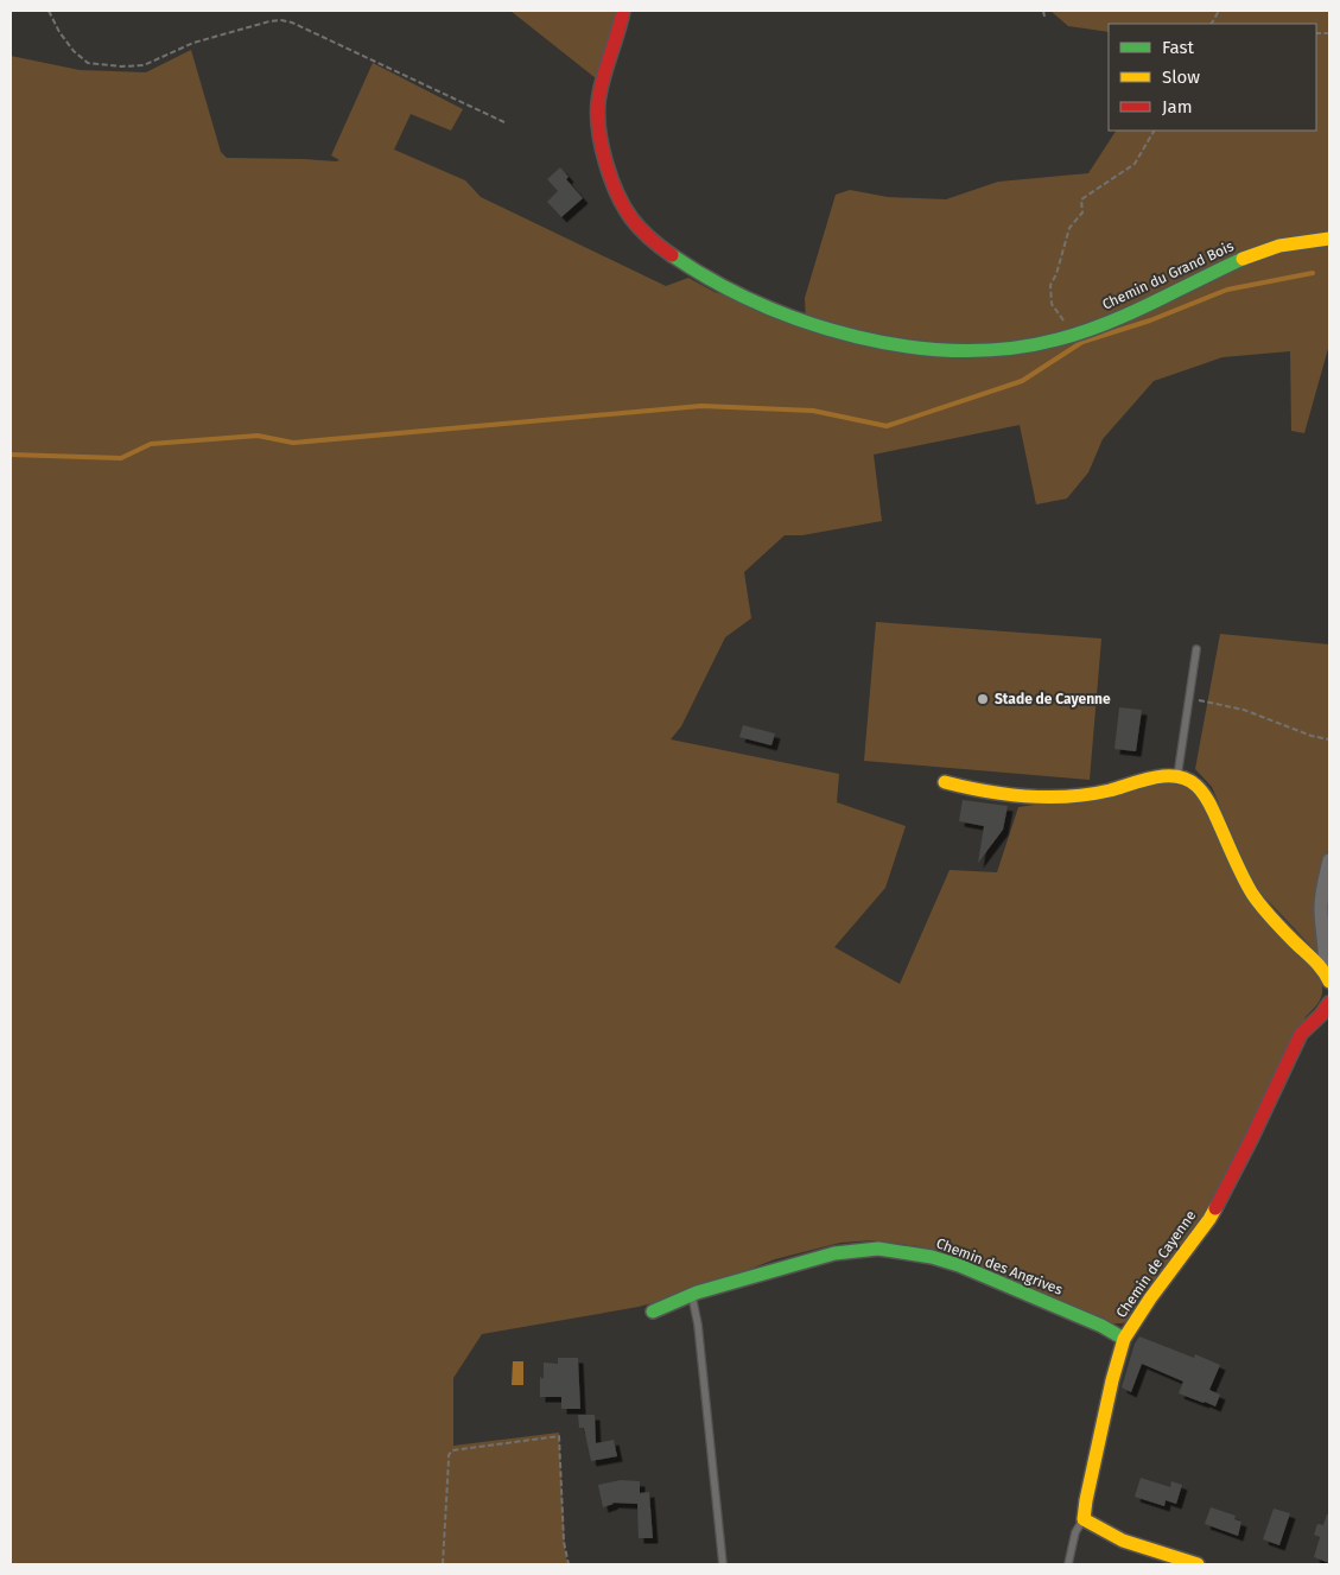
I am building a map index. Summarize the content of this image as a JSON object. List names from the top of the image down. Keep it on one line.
{"streets":{"street":["Chemin du Grand Bois","Chemin de Cayenne","Chemin des Angrives"]},"crossings":[["Chemin de Cayenne","Chemin des Angrives"]],"places":["Stade de Cayenne"],"legend":["Fast","Slow","Jam"]}
